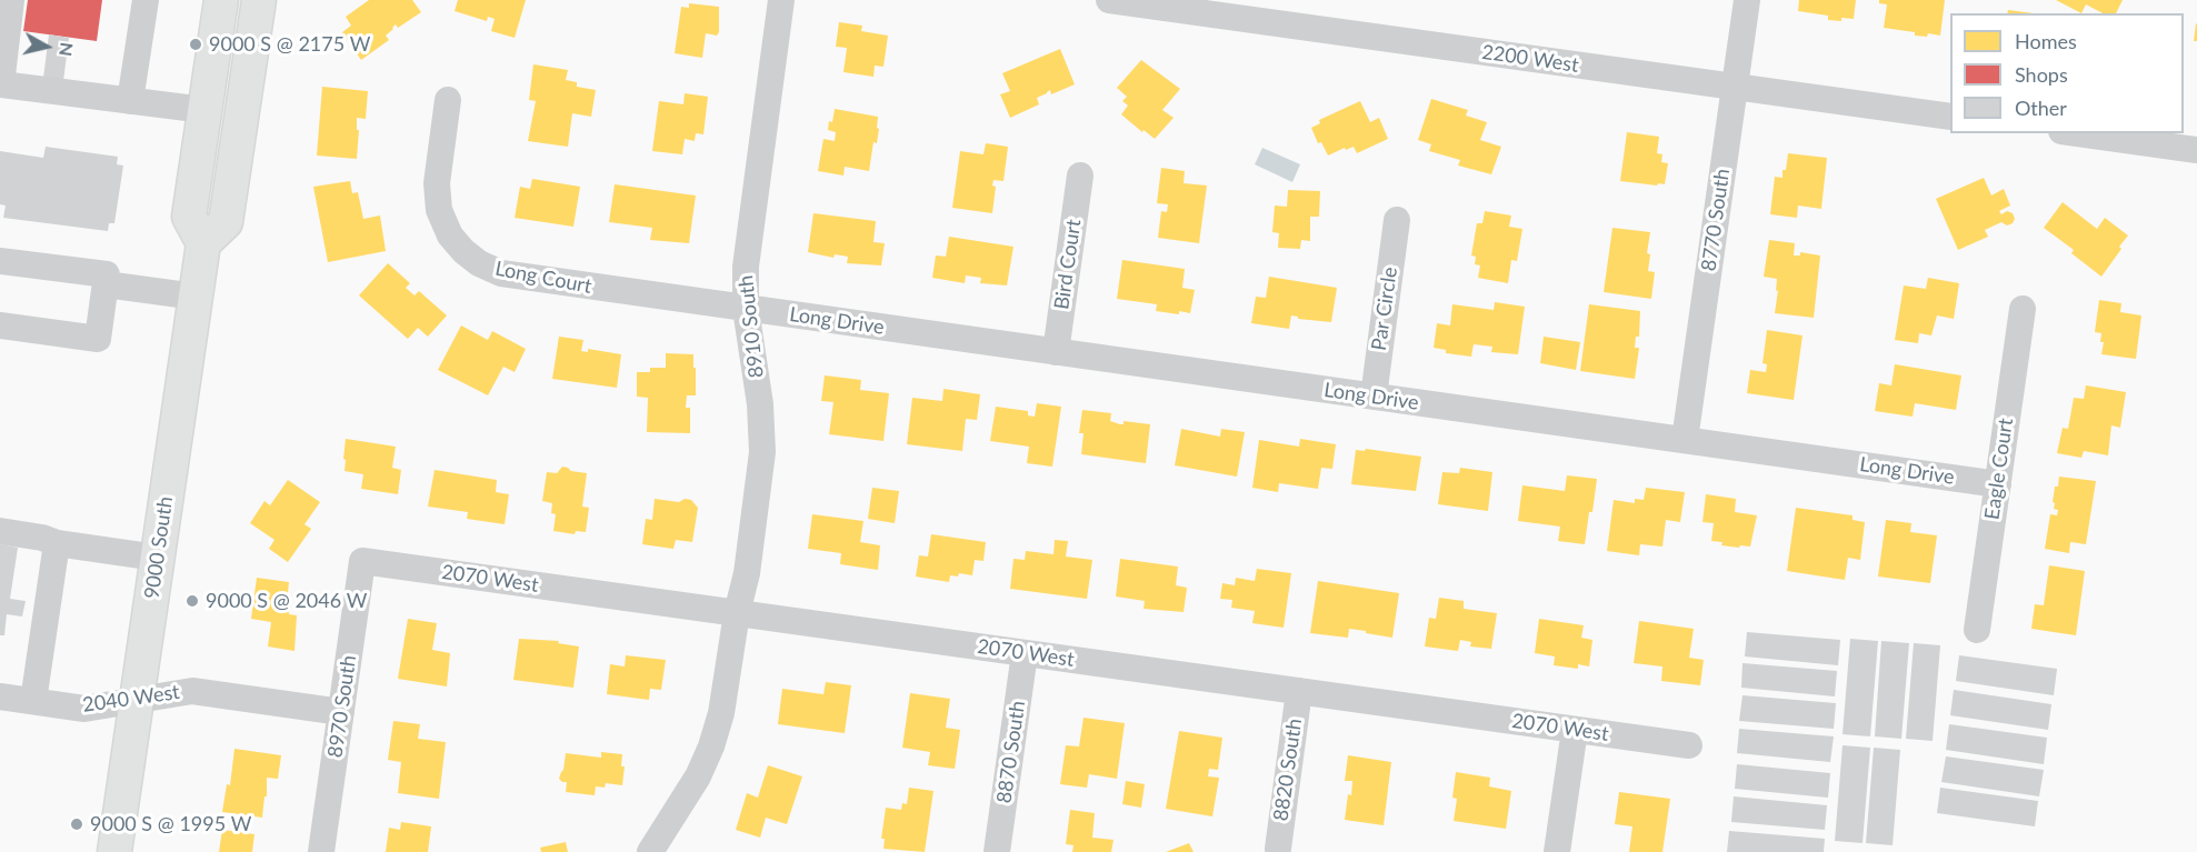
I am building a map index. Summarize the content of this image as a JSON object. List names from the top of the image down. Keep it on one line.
{"streets":{"main road":["9000 South"],"street":["2200 West","8770 South","Bird Court","Long Court","Par Circle","Long Drive","8910 South","Eagle Court","2070 West","2040 West","8970 South","8870 South","8820 South"]},"crossings":[["2200 West","8770 South"],["8770 South","Long Drive"],["Bird Court","Long Drive"],["Long Court","Long Drive"],["Long Court","8910 South"],["Par Circle","Long Drive"],["Long Drive","8910 South"],["Long Drive","Eagle Court"],["8910 South","2070 West"],["9000 South","2040 West"],["2070 West","8970 South"],["2070 West","8870 South"],["2070 West","8820 South"],["2040 West","8970 South"]],"places":["9000 S @ 2175 W","9000 S @ 2046 W","9000 S @ 1995 W"],"legend":["Homes","Shops","Other"],"north":"right"}
